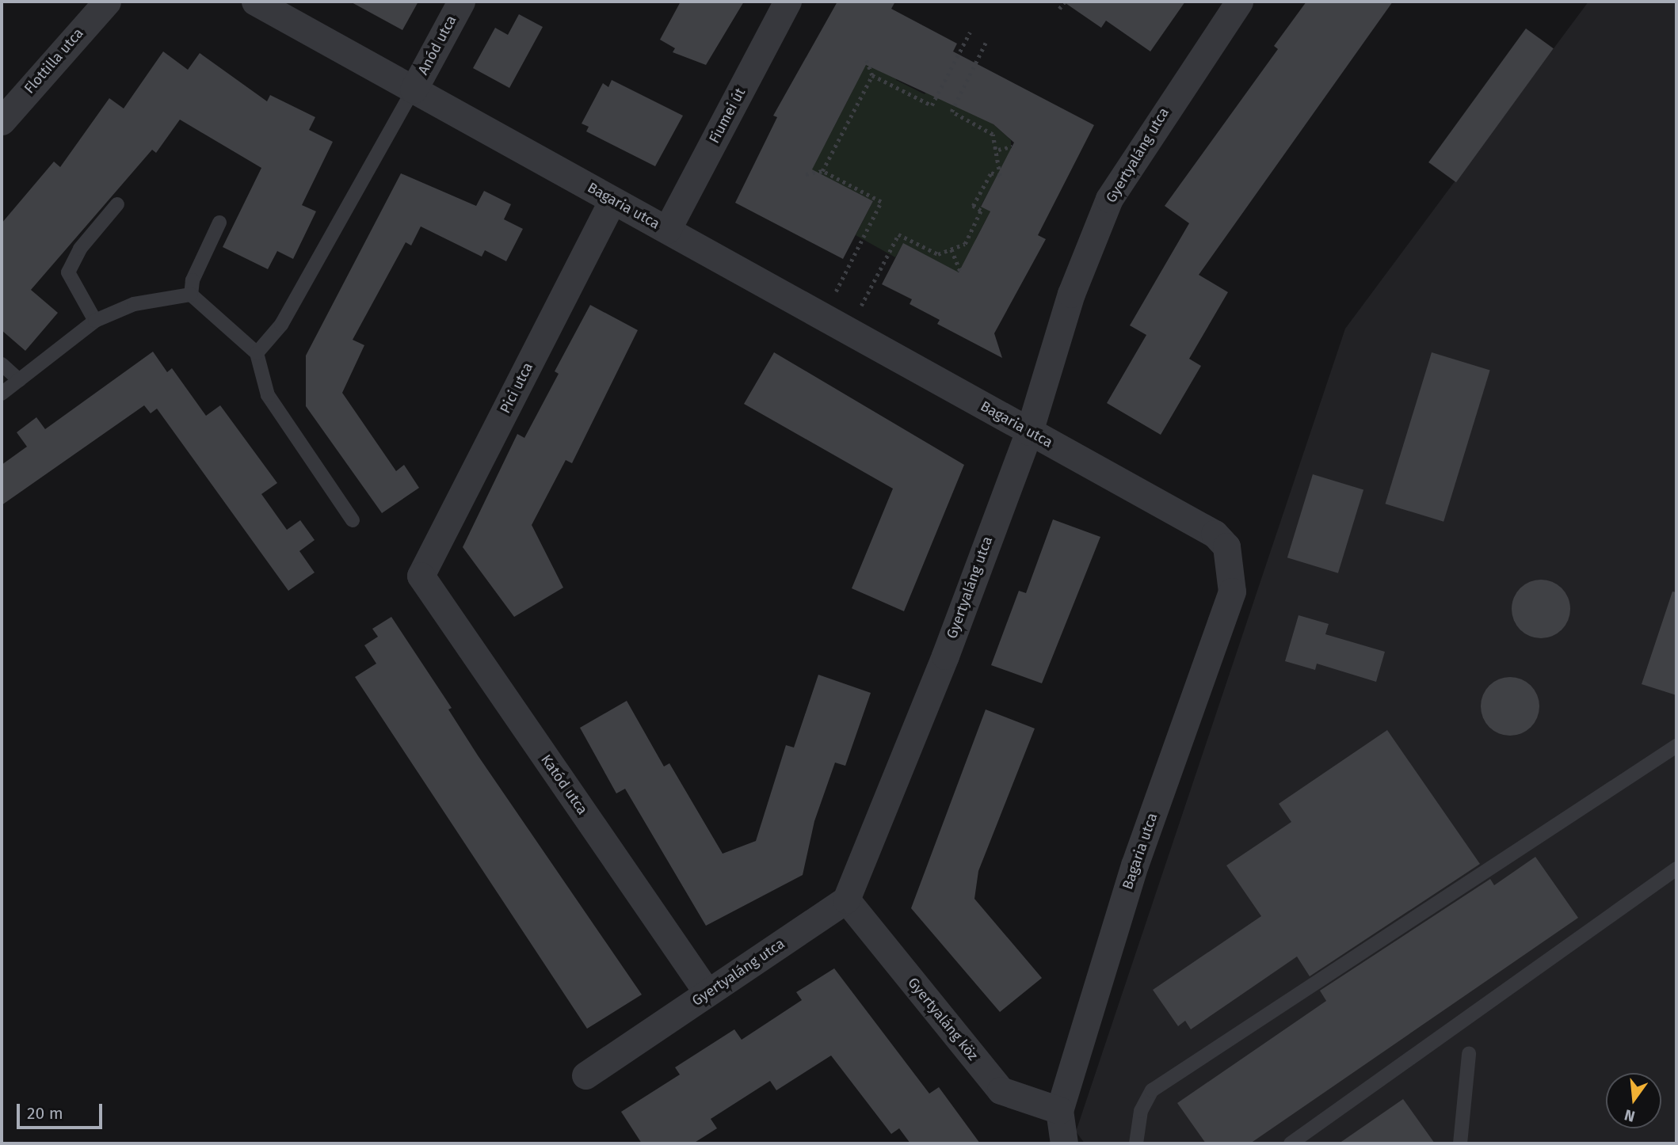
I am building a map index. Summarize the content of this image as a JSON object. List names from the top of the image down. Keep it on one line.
{"streets":{"street":["Anód utca","Flottilla utca","Fiumei út","Gyertyaláng utca","Bagaria utca","Pici utca","Katód utca","Gyertyaláng köz"]},"crossings":[["Anód utca","Bagaria utca"],["Fiumei út","Bagaria utca"],["Gyertyaláng utca","Bagaria utca"],["Gyertyaláng utca","Katód utca"],["Gyertyaláng utca","Gyertyaláng köz"],["Bagaria utca","Pici utca"],["Bagaria utca","Gyertyaláng köz"],["Pici utca","Katód utca"]],"scale_bar":"20 m","north":"bottom"}
